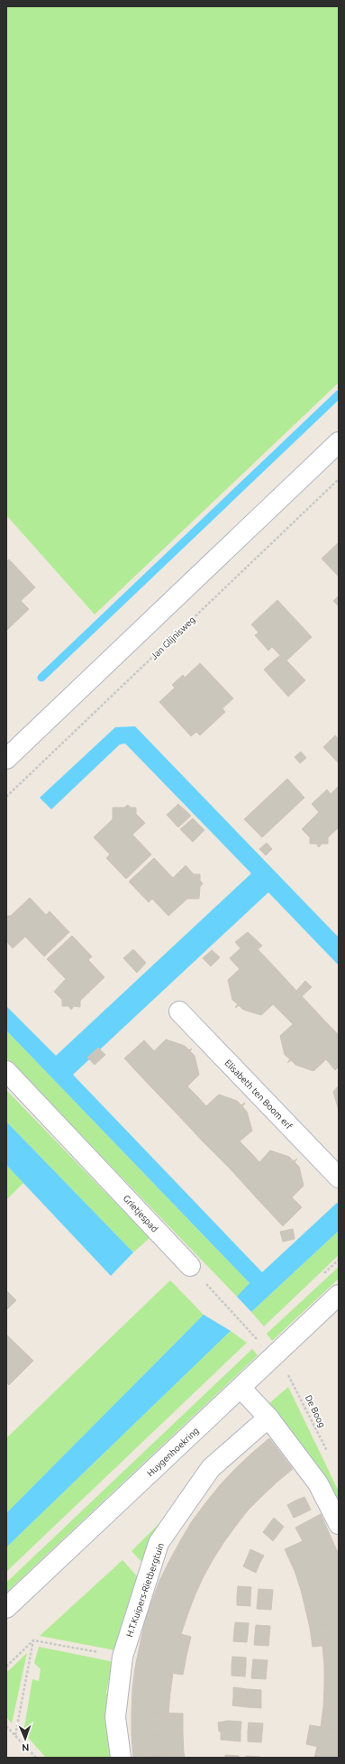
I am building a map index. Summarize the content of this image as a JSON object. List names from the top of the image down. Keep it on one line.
{"streets":{"street":["Elisabeth ten Boom erf","Grietjespad","Huygenhoekring","H.T.Kuipers-Rietbergtuin"],"path":["Jan Glijnisweg","De Boog"]},"crossings":[["De Boog","Huygenhoekring"]],"north":"bottom"}
